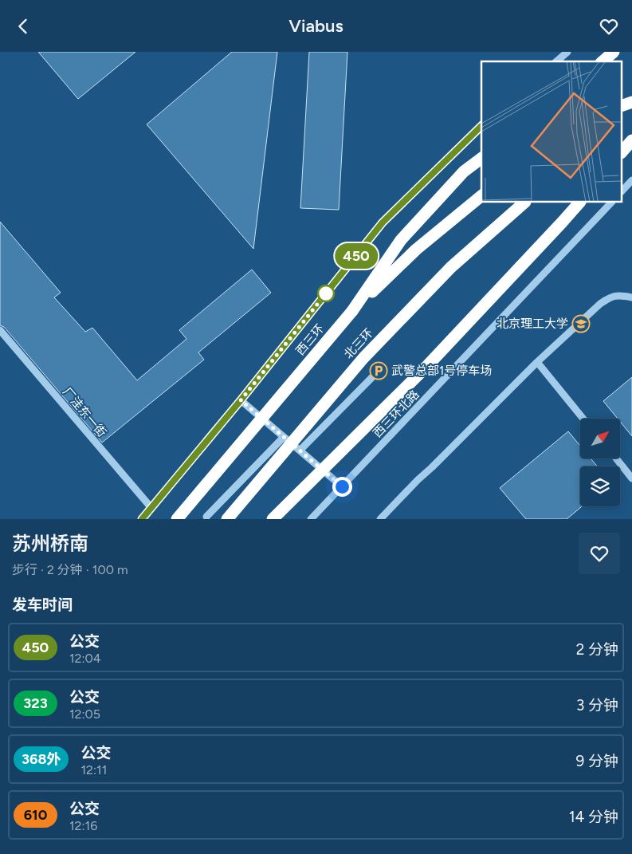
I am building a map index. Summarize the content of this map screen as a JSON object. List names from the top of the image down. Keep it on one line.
{"streets":{"highway":["西三环","北三环"],"street":["厂洼东一街","西三环北路"]},"places":{"school or university":["北京理工大学"],"parking":["武警总部1号停车场"]},"lines":["bus line 450"],"north":"top right","page":{"header":"Viabus","on_map":"450","heading":[["苏州桥南","步行 · 2 分钟 · 100 m"],"发车时间"],"list":[{"mark":"450","name":"公交","note":"12:04","value":"2 分钟"},{"mark":"323","name":"公交","note":"12:05","value":"3 分钟"},{"mark":"368外","name":"公交","note":"12:11","value":"9 分钟"},{"mark":"610","name":"公交","note":"12:16","value":"14 分钟"}]}}
